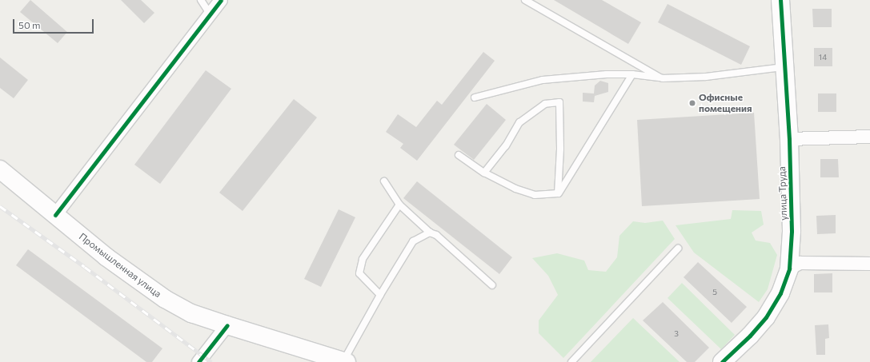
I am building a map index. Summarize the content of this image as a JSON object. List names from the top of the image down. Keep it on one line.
{"streets":{"main road":["улица Труда","Промышленная улица"]},"places":["Офисные помещения"],"house_numbers":["14","5","3"],"scale_bar":"50 m"}
